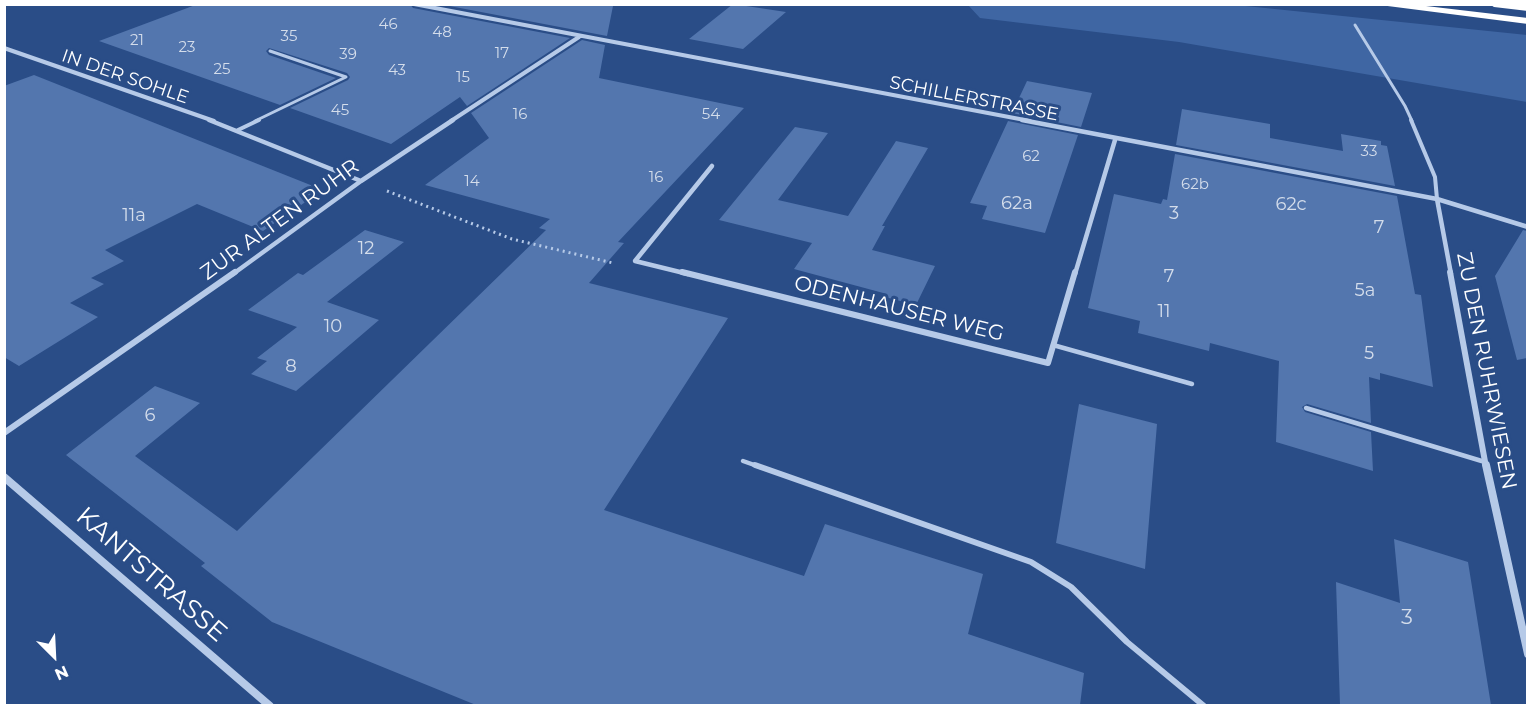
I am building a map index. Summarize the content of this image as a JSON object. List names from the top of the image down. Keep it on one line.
{"streets":{"street":["IN DER SOHLE","SCHILLERSTRASSE","ZUR ALTEN RUHR","ODENHAUSER WEG","ZU DEN RUHRWIESEN","KANTSTRASSE"]},"crossings":[["IN DER SOHLE","ZUR ALTEN RUHR"],["SCHILLERSTRASSE","ZUR ALTEN RUHR"],["SCHILLERSTRASSE","ODENHAUSER WEG"],["SCHILLERSTRASSE","ZU DEN RUHRWIESEN"]],"house_numbers":["46","48","35","21","23","17","39","25","43","15","45","16","54","33","62","16","14","62b","62a","62c","3","11a","7","12","7","5a","11","10","5","8","6","3"],"north":"bottom right"}
